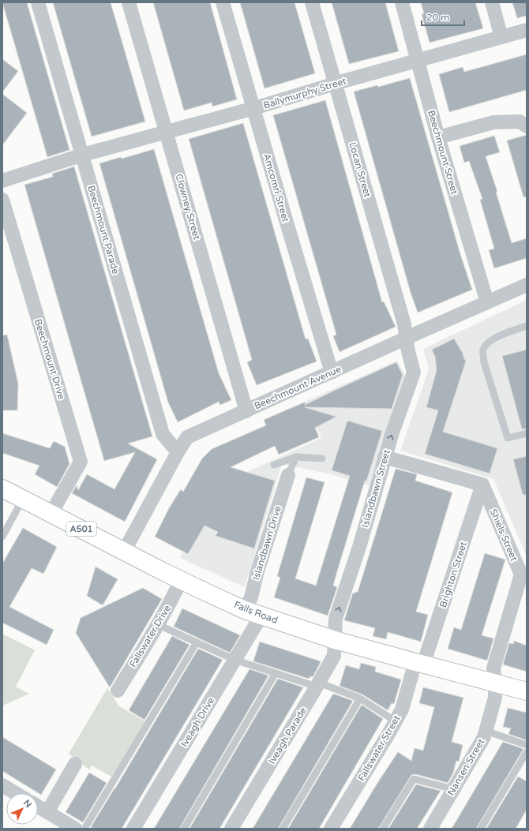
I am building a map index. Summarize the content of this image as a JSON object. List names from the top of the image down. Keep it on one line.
{"streets":{"main road":["A501","Falls Road"],"street":["Ballymurphy Street","Beechmount Street","Locan Street","Amcomri Street","Clowney Street","Beechmount Parade","Beechmount Drive","Beechmount Avenue","Islandbawn Street","Shiels Street","Islandbawn Drive","Brighton Street","Fallswater Drive","Iveagh Drive","Iveagh Parade","Fallswater Street","Nansen Street"]},"crossings":[["Ballymurphy Street","Beechmount Street"],["Ballymurphy Street","Locan Street"],["Ballymurphy Street","Amcomri Street"],["Ballymurphy Street","Clowney Street"],["Ballymurphy Street","Beechmount Parade"],["Beechmount Street","Beechmount Avenue"],["Locan Street","Beechmount Avenue"],["Locan Street","Islandbawn Street"],["Amcomri Street","Beechmount Avenue"],["Clowney Street","Beechmount Avenue"],["Beechmount Parade","Beechmount Avenue"],["Beechmount Drive","Falls Road"],["Beechmount Avenue","Islandbawn Street"],["Beechmount Avenue","Falls Road"],["Islandbawn Street","Falls Road"],["Islandbawn Street","Iveagh Parade"],["Shiels Street","Brighton Street"],["Shiels Street","Falls Road"],["Shiels Street","Nansen Street"],["Islandbawn Drive","Falls Road"],["Brighton Street","Falls Road"],["Brighton Street","Fallswater Street"],["Falls Road","Fallswater Drive"],["Falls Road","Iveagh Drive"],["Falls Road","Iveagh Parade"],["Falls Road","Fallswater Street"],["Falls Road","Nansen Street"]],"one_way":["Islandbawn Street"],"scale_bar":"20 m","north":"top right"}
